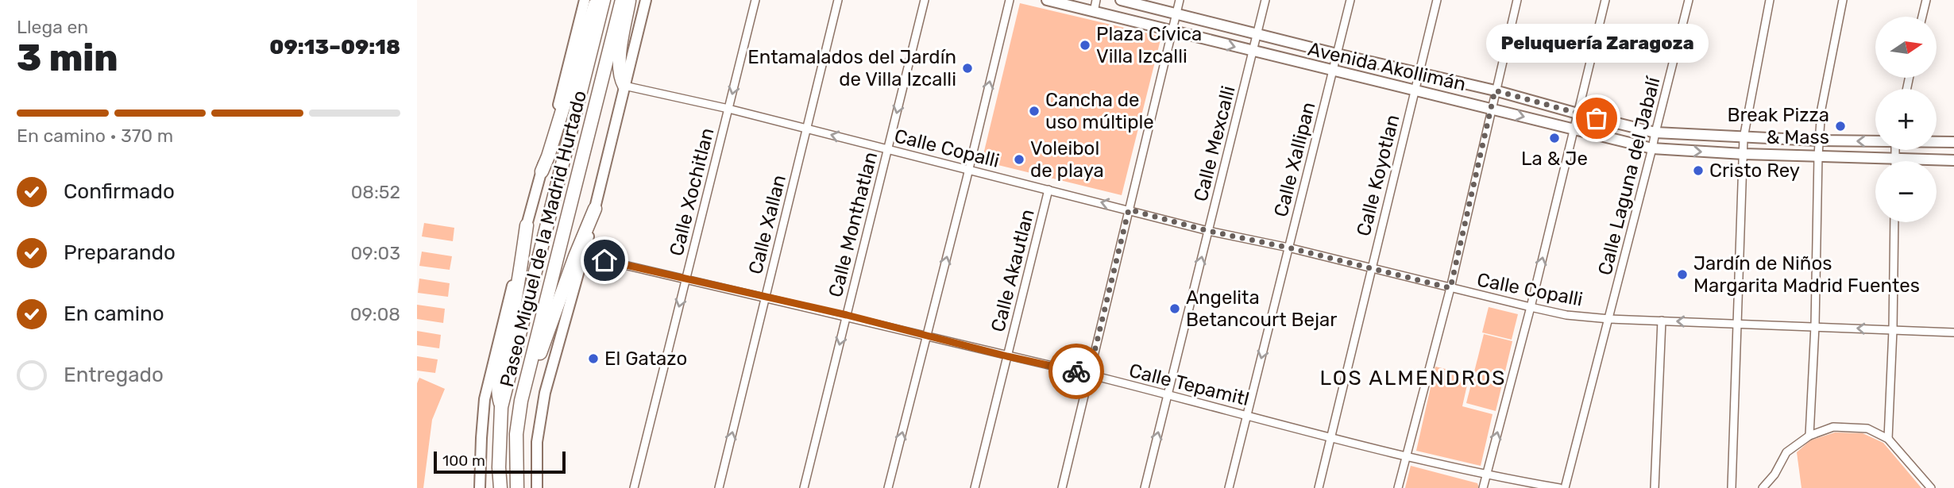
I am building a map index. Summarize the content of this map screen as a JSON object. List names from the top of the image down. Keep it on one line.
{"streets":{"highway":["Paseo Miguel de la Madrid Hurtado"],"street":["Avenida Akollimán","Calle Mexcalli","Calle Copalli","Calle Xallipan","Calle Koyotlan","Calle Laguna del Jabalí","Calle Xochitlan","Calle Xallan","Calle Monthatlan","Calle Akautlan","Calle Tepamitl"]},"crossings":[["Avenida Akollimán","Calle Mexcalli"],["Avenida Akollimán","Calle Xallipan"],["Avenida Akollimán","Calle Koyotlan"],["Avenida Akollimán","Calle Laguna del Jabalí"],["Calle Mexcalli","Calle Copalli"],["Calle Mexcalli","Calle Tepamitl"],["Calle Copalli","Calle Xallipan"],["Calle Copalli","Calle Koyotlan"],["Calle Copalli","Calle Laguna del Jabalí"],["Calle Copalli","Calle Xochitlan"],["Calle Copalli","Calle Xallan"],["Calle Copalli","Calle Monthatlan"],["Calle Copalli","Calle Akautlan"],["Calle Xallipan","Calle Tepamitl"],["Calle Koyotlan","Calle Tepamitl"],["Calle Xochitlan","Calle Tepamitl"],["Calle Xallan","Calle Tepamitl"],["Calle Monthatlan","Calle Tepamitl"],["Calle Akautlan","Calle Tepamitl"]],"one_way":["Calle Mexcalli","Calle Xochitlan","Calle Xallan","Calle Monthatlan"],"districts":["LOS ALMENDROS"],"places":["Plaza Cívica Villa Izcalli","Entamalados del Jardín de Villa Izcalli","Cancha de uso múltiple","Peluquería Zaragoza","Break Pizza & Mass","La & Je","Voleibol de playa","Cristo Rey","Jardín de Niños Margarita Madrid Fuentes","Angelita Betancourt Bejar","El Gatazo"],"scale_bar":"100 m","north":"right","page":{"heading":["3 min","Llega en","09:13–09:18"],"map_buttons":["+","−"],"bubble":"Peluquería Zaragoza","bar":"En camino · 370 m","list":[["Confirmado","08:52"],["Preparando","09:03"],["En camino","09:08"],"Entregado"],"scale":"100 m"}}
